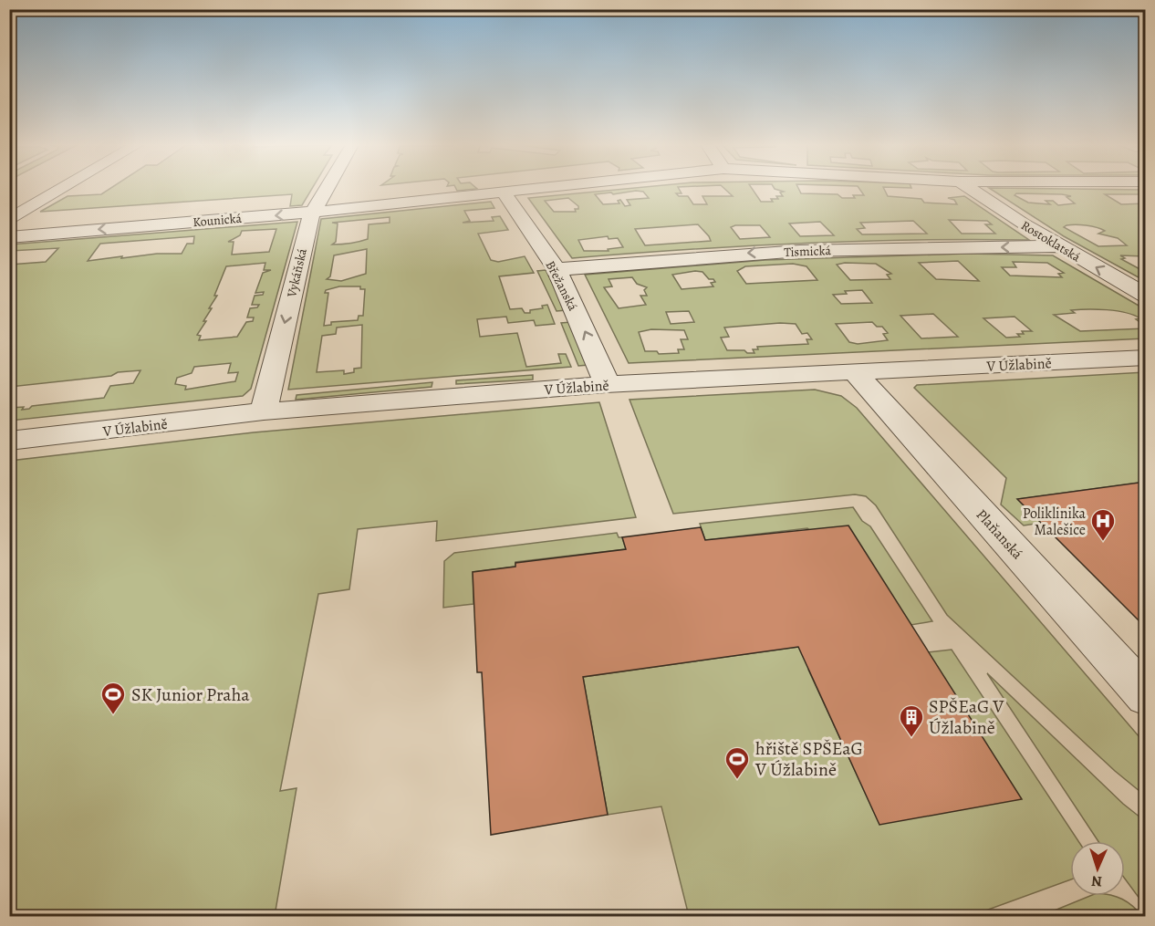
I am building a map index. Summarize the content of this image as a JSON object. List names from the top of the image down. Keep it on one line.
{"streets":{"street":["Kounická","Rostoklatská","Tismická","Vykáňská","Břežanská","V Úžlabině","Plaňanská"]},"crossings":[["Kounická","Vykáňská"],["Kounická","Břežanská"],["Rostoklatská","Tismická"],["Tismická","Břežanská"],["Vykáňská","V Úžlabině"],["Břežanská","V Úžlabině"],["V Úžlabině","Plaňanská"]],"one_way":["Kounická","Rostoklatská","Tismická","Vykáňská","Břežanská"],"places":{"hospital":["Poliklinika Malešice"],"sports":["SK Junior Praha","hřiště SPŠEaG V Úžlabině"],"building":["SPŠEaG V Úžlabině"]},"north":"bottom"}
